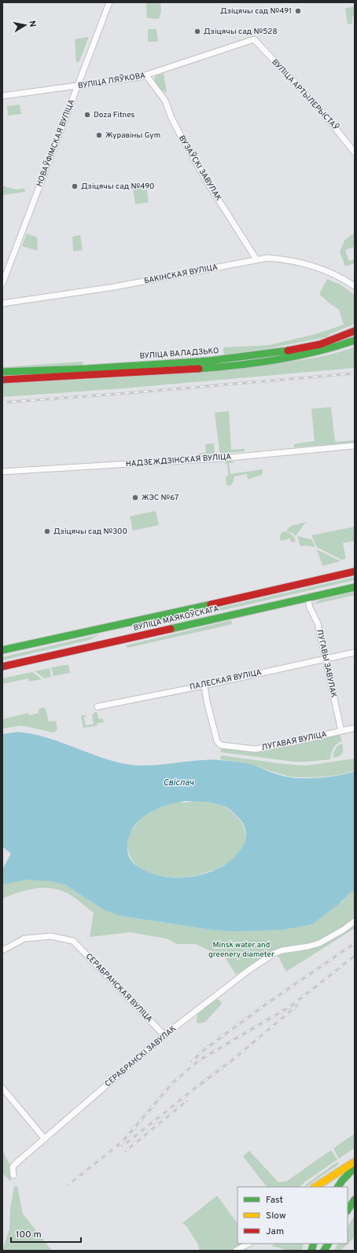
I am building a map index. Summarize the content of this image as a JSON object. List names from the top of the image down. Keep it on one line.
{"streets":{"main road":["ВУЛІЦА ВАЛАДЗЬКО","ВУЛІЦА МАЯКОЎСКАГА"],"street":["ВУЛІЦА ЛЯЎКОВА","ВУЛІЦА АРТЫЛЕРЫСТАЎ","НОВАЎФІМСКАЯ ВУЛІЦА","ВУЗАЎСКІ ЗАВУЛАК","БАКІНСКАЯ ВУЛІЦА","НАДЗЕЖДЗІНСКАЯ ВУЛІЦА","ЛУГАВЫ ЗАВУЛАК","ПАЛЕСКАЯ ВУЛІЦА","ЛУГАВАЯ ВУЛІЦА","СЕРАБРАНСКАЯ ВУЛІЦА","СЕРАБРАНСКІ ЗАВУЛАК"]},"crossings":[["ВУЛІЦА ЛЯЎКОВА","ВУЛІЦА АРТЫЛЕРЫСТАЎ"],["ВУЛІЦА ЛЯЎКОВА","НОВАЎФІМСКАЯ ВУЛІЦА"],["ВУЛІЦА ЛЯЎКОВА","ВУЗАЎСКІ ЗАВУЛАК"],["ВУЗАЎСКІ ЗАВУЛАК","БАКІНСКАЯ ВУЛІЦА"],["ВУЛІЦА МАЯКОЎСКАГА","ЛУГАВЫ ЗАВУЛАК"],["ЛУГАВЫ ЗАВУЛАК","ПАЛЕСКАЯ ВУЛІЦА"],["ЛУГАВЫ ЗАВУЛАК","ЛУГАВАЯ ВУЛІЦА"],["ПАЛЕСКАЯ ВУЛІЦА","ЛУГАВАЯ ВУЛІЦА"],["СЕРАБРАНСКАЯ ВУЛІЦА","СЕРАБРАНСКІ ЗАВУЛАК"]],"water":["Свіслач"],"parks":["Minsk water and greenery diameter"],"places":["Дзіцячы сад №491","Дзіцячы сад №528","Doza Fitnes","Журавіны Gym","Дзіцячы сад №490","ЖЭС №67","Дзіцячы сад №300"],"legend":["Fast","Slow","Jam"],"scale_bar":"100 m","north":"right"}
